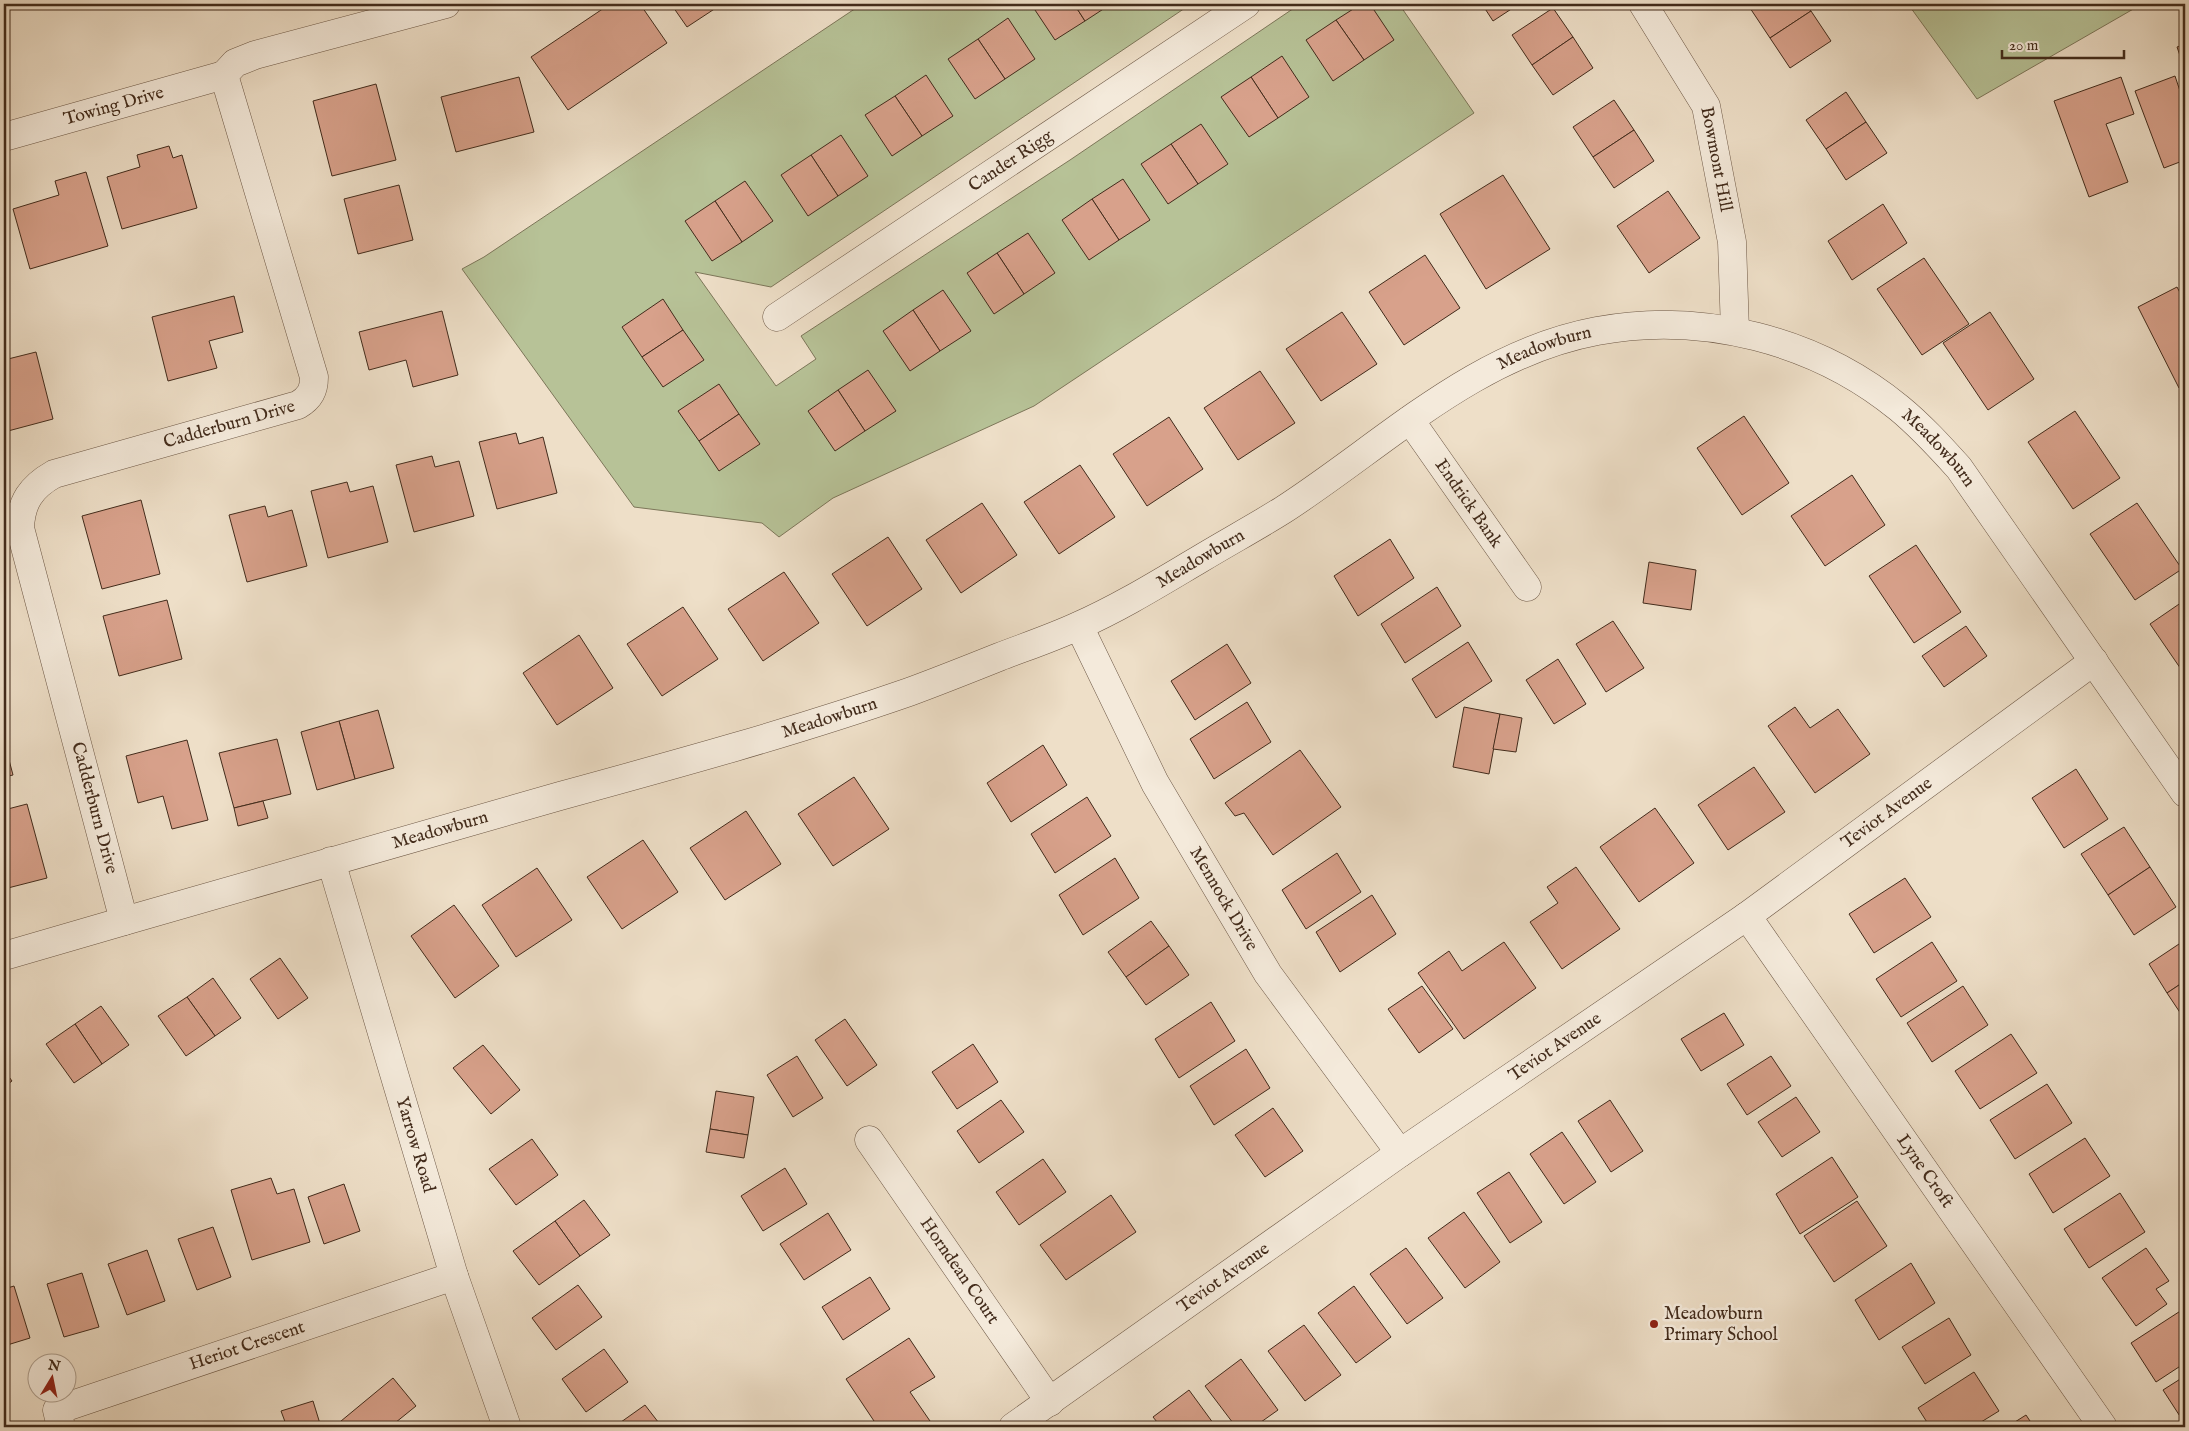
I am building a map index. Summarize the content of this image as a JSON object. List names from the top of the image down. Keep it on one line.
{"streets":{"street":["Towing Drive","Bowmont Hill","Cander Rigg","Meadowburn","Cadderburn Drive","Endrick Bank","Teviot Avenue","Mennock Drive","Yarrow Road","Lyne Croft","Horndean Court","Heriot Crescent"]},"crossings":[["Towing Drive","Cadderburn Drive"],["Bowmont Hill","Meadowburn"],["Meadowburn","Cadderburn Drive"],["Meadowburn","Endrick Bank"],["Meadowburn","Teviot Avenue"],["Meadowburn","Mennock Drive"],["Meadowburn","Yarrow Road"],["Teviot Avenue","Mennock Drive"],["Teviot Avenue","Lyne Croft"],["Teviot Avenue","Horndean Court"],["Yarrow Road","Heriot Crescent"]],"places":["Meadowburn Primary School"],"scale_bar":"20 m","north":"top"}
